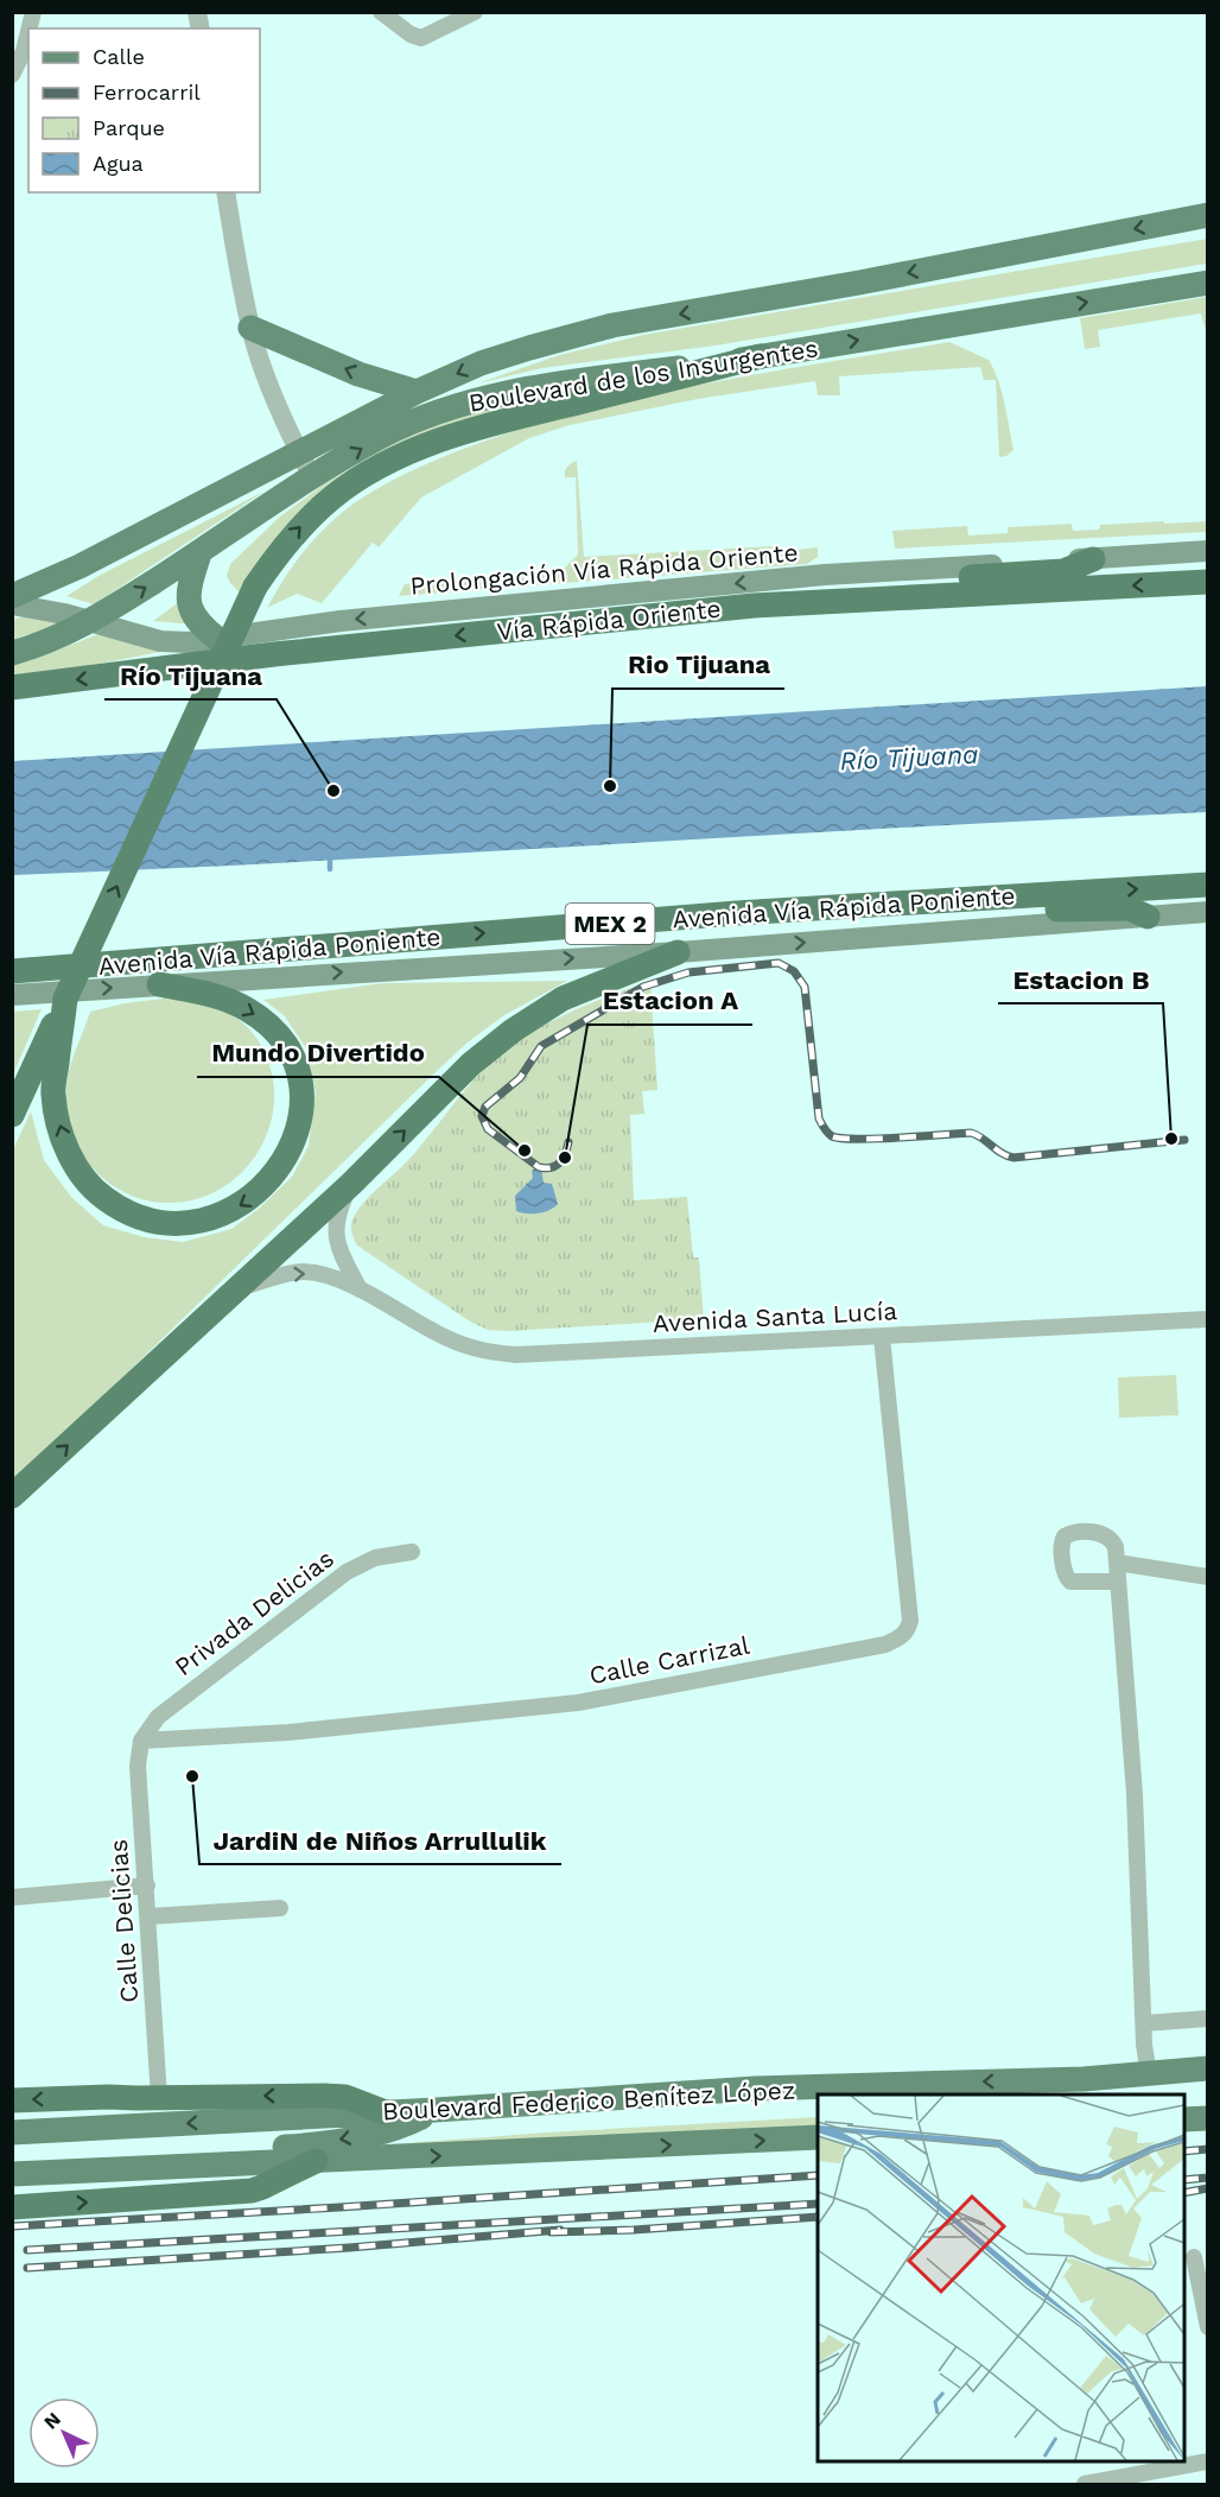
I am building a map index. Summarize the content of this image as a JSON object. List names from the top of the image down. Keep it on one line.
{"streets":{"highway":["Vía Rápida Oriente","Avenida Vía Rápida Poniente","MEX 2"],"main road":["Boulevard de los Insurgentes","Prolongación Vía Rápida Oriente","Boulevard Federico Benítez López"],"street":["Avenida Santa Lucía","Privada Delicias","Calle Carrizal","Calle Delicias"]},"crossings":[["Boulevard de los Insurgentes","Prolongación Vía Rápida Oriente"],["Avenida Santa Lucía","Calle Carrizal"],["Privada Delicias","Calle Carrizal"],["Privada Delicias","Calle Delicias"],["Calle Carrizal","Calle Delicias"]],"one_way":["Prolongación Vía Rápida Oriente","Vía Rápida Oriente","Avenida Vía Rápida Poniente"],"water":["Río Tijuana"],"places":["Rio Tijuana","Río Tijuana","Estacion B","Mundo Divertido","Estacion A","JardiN de Niños Arrullulik"],"legend":["Calle","Ferrocarril","Parque","Agua"],"north":"top left"}
